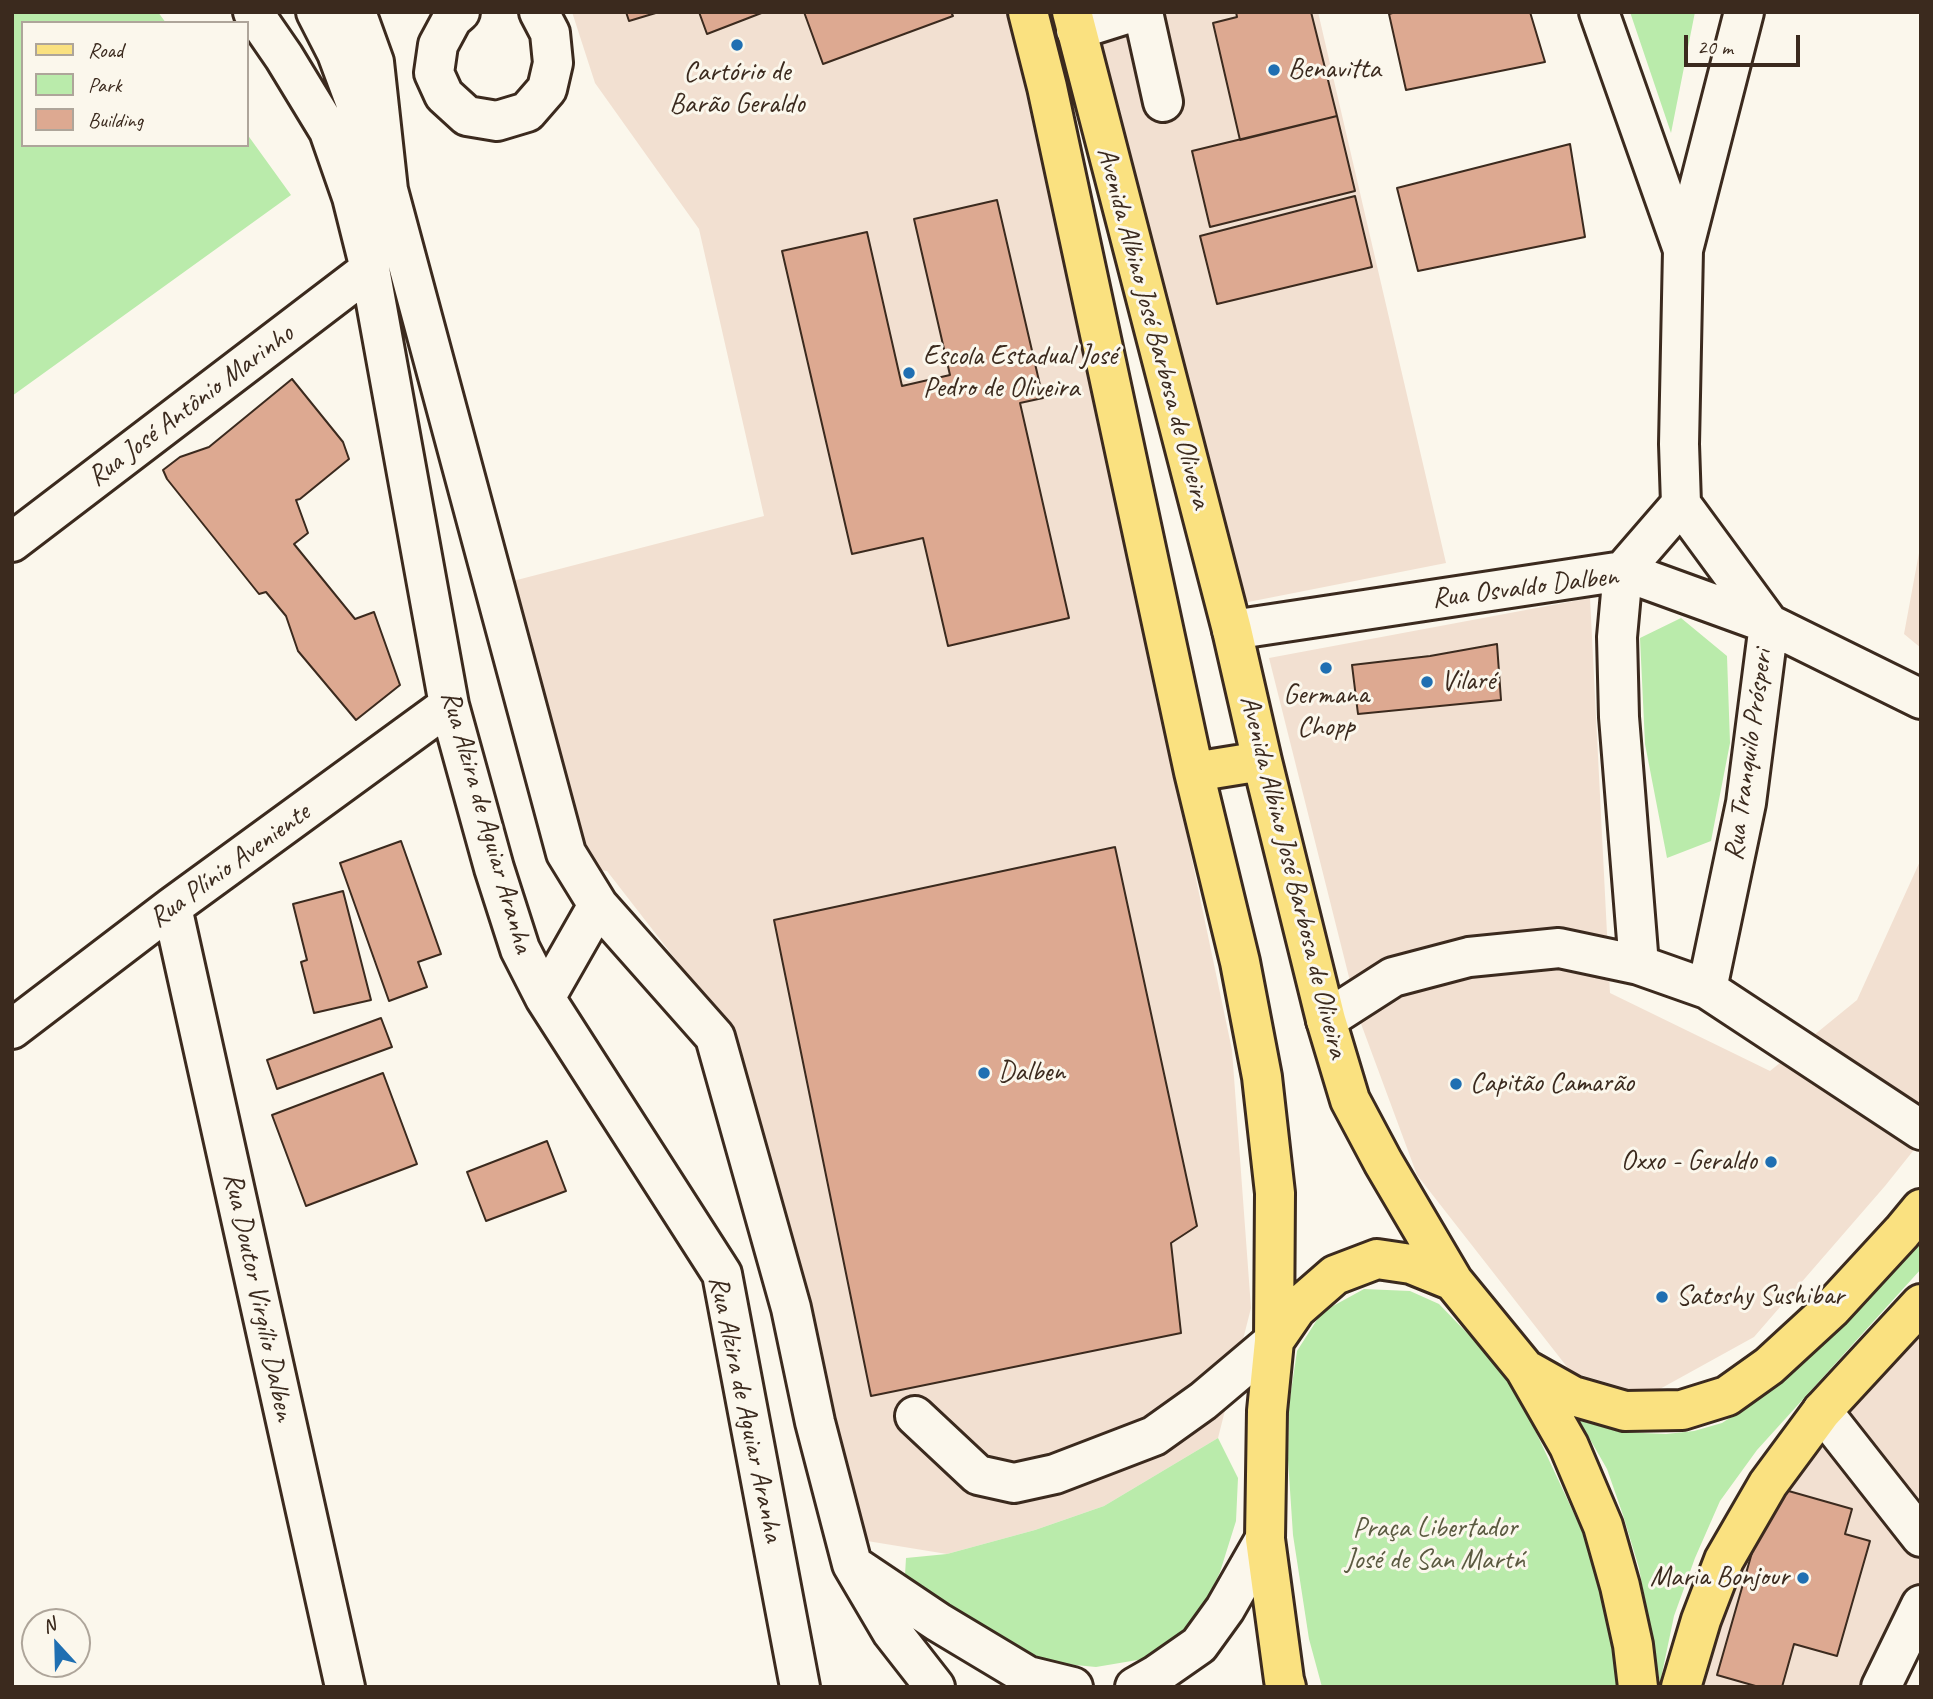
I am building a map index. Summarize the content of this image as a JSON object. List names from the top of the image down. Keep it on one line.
{"streets":{"main road":["Avenida Albino José Barbosa de Oliveira"],"street":["Rua José Antônio Marinho","Rua Osvaldo Dalben","Rua Tranquilo Prósperi","Rua Alzira de Aguiar Aranha","Rua Plínio Aveniente","Rua Doutor Virgílio Dalben"]},"crossings":[["Avenida Albino José Barbosa de Oliveira","Rua Osvaldo Dalben"],["Rua José Antônio Marinho","Rua Alzira de Aguiar Aranha"],["Rua Osvaldo Dalben","Rua Tranquilo Prósperi"],["Rua Alzira de Aguiar Aranha","Rua Plínio Aveniente"],["Rua Plínio Aveniente","Rua Doutor Virgílio Dalben"]],"parks":["Praça Libertador José de San Martń"],"places":["Cartório de Barão Geraldo","Benavitta","Escola Estadual José Pedro de Oliveira","Germana Chopp","Vilaré","Dalben","Capitão Camarão","Oxxo - Geraldo","Satoshy Sushibar","Maria Bonjour"],"legend":["Road","Park","Building"],"scale_bar":"20 m","north":"top"}
